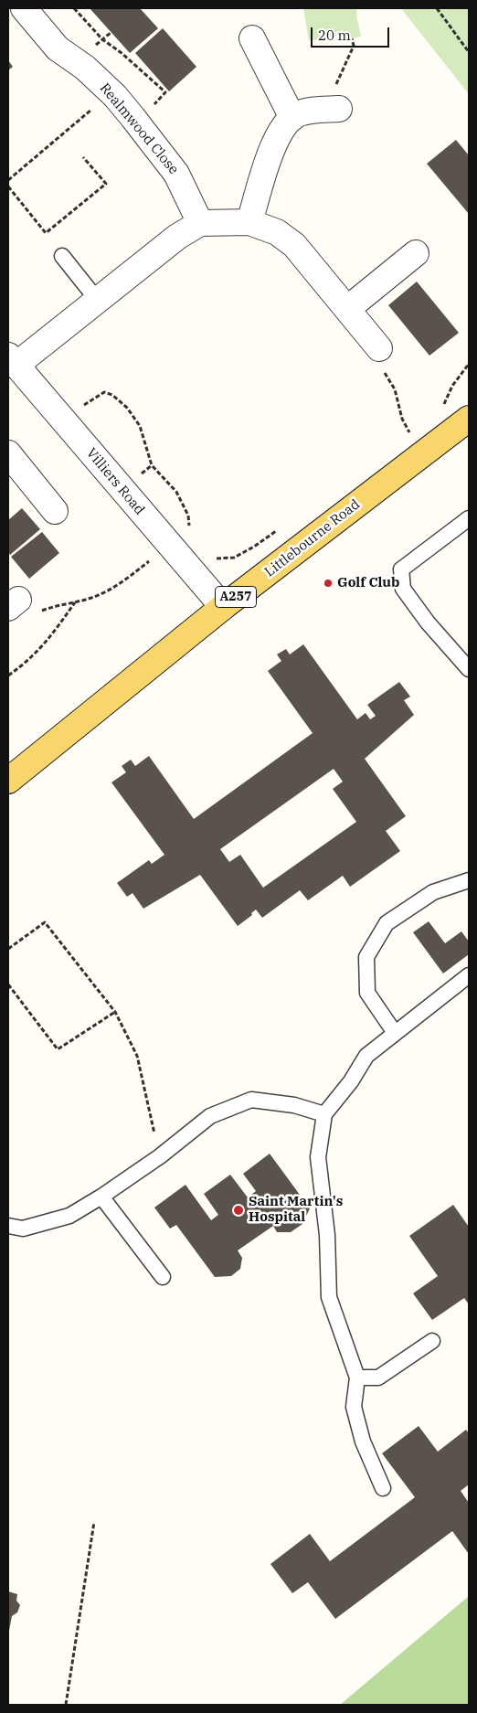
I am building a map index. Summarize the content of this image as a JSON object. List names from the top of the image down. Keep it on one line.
{"streets":{"main road":["Littlebourne Road","A257"],"street":["Realmwood Close","Villiers Road"]},"crossings":[["Villiers Road","Littlebourne Road"]],"places":["Golf Club","Saint Martin's Hospital"],"scale_bar":"20 m"}
